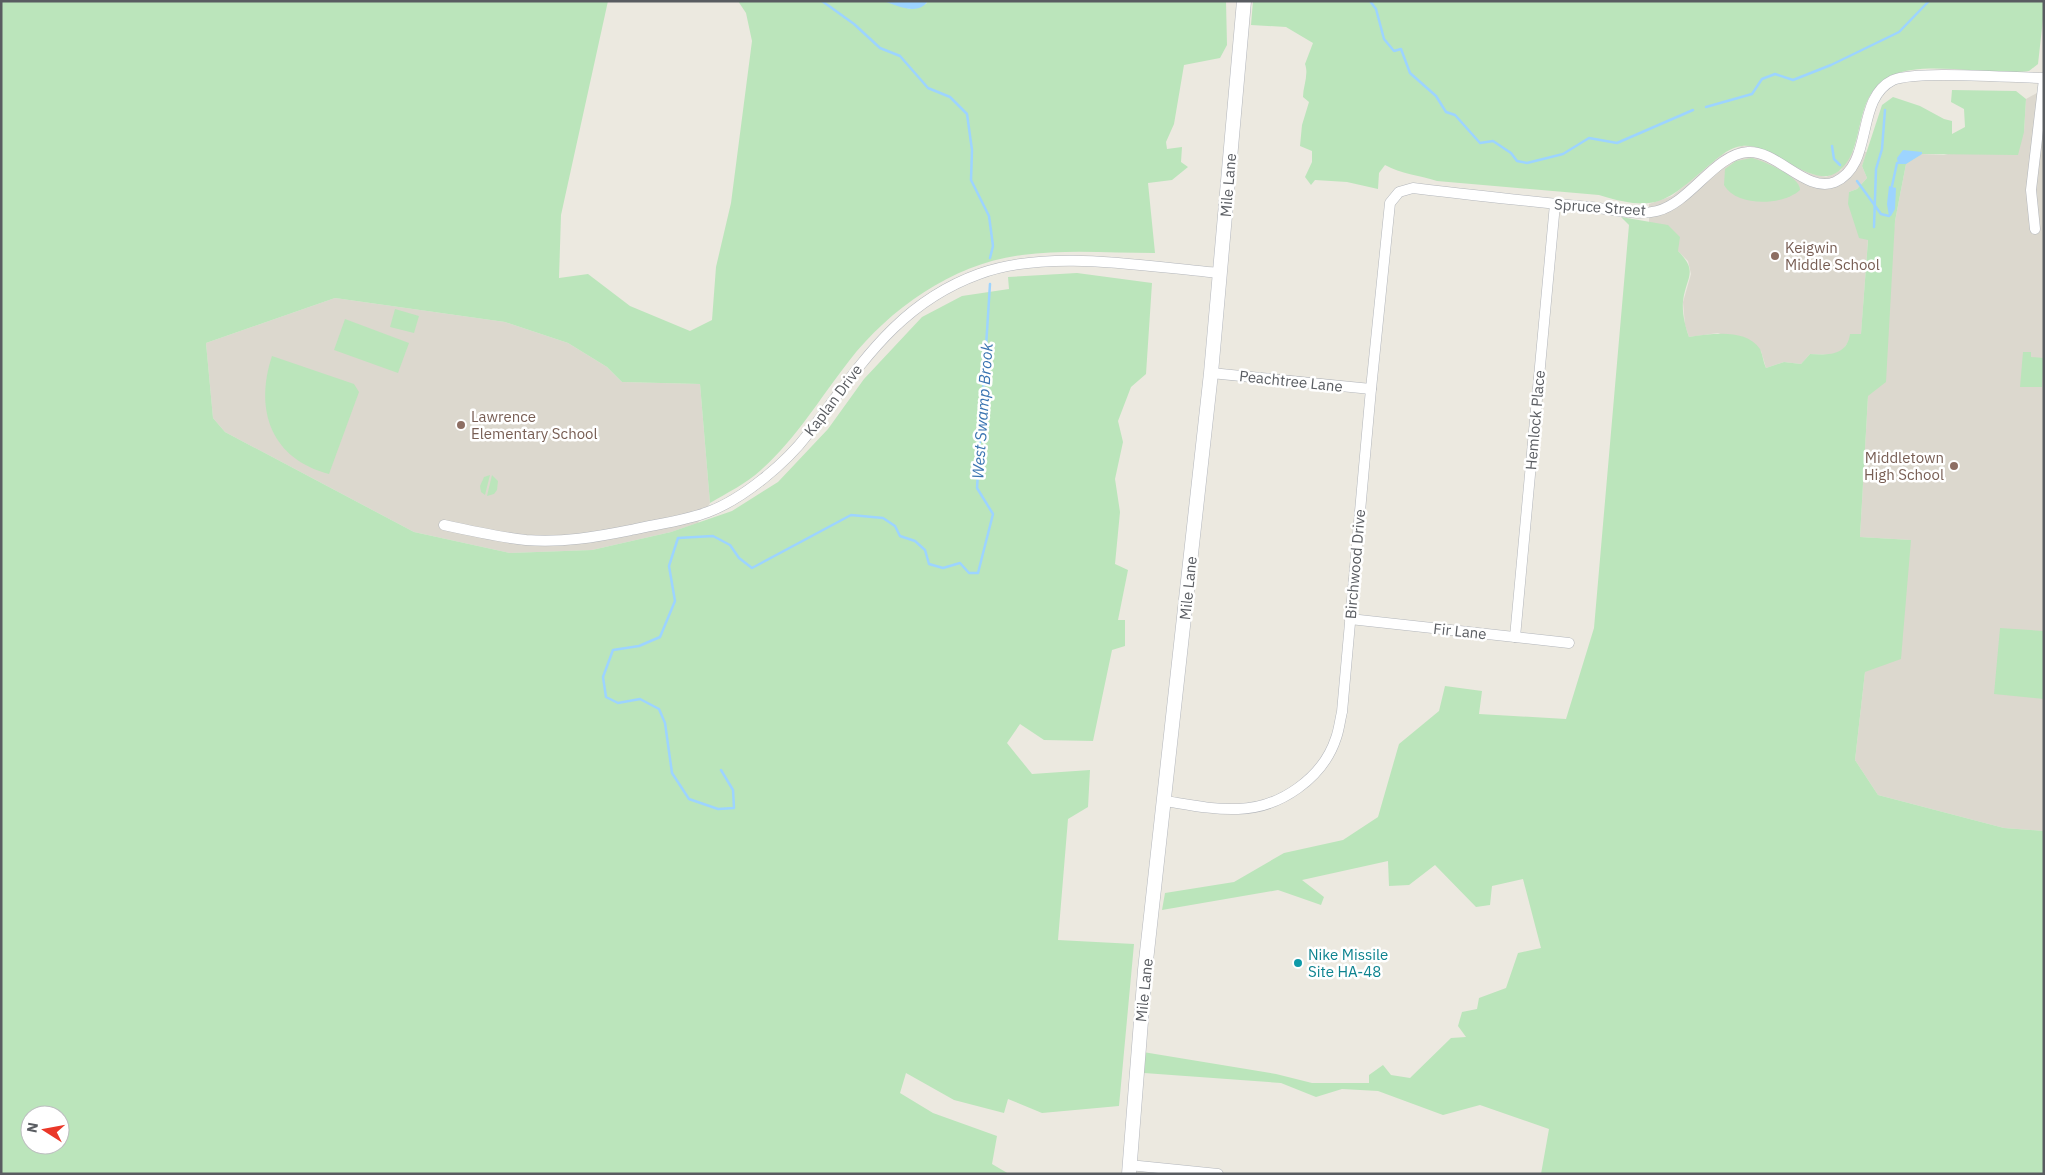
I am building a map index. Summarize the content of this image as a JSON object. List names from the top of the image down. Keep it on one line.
{"streets":{"street":["Mile Lane","Spruce Street","Peachtree Lane","Kaplan Drive","Hemlock Place","Birchwood Drive","Fir Lane"]},"crossings":[["Mile Lane","Peachtree Lane"],["Mile Lane","Kaplan Drive"],["Mile Lane","Birchwood Drive"],["Spruce Street","Hemlock Place"],["Spruce Street","Birchwood Drive"],["Peachtree Lane","Birchwood Drive"],["Hemlock Place","Fir Lane"],["Birchwood Drive","Fir Lane"]],"water":["West Swamp Brook"],"places":["Keigwin Middle School","Lawrence Elementary School","Middletown High School","Nike Missile Site HA-48"],"north":"left"}
